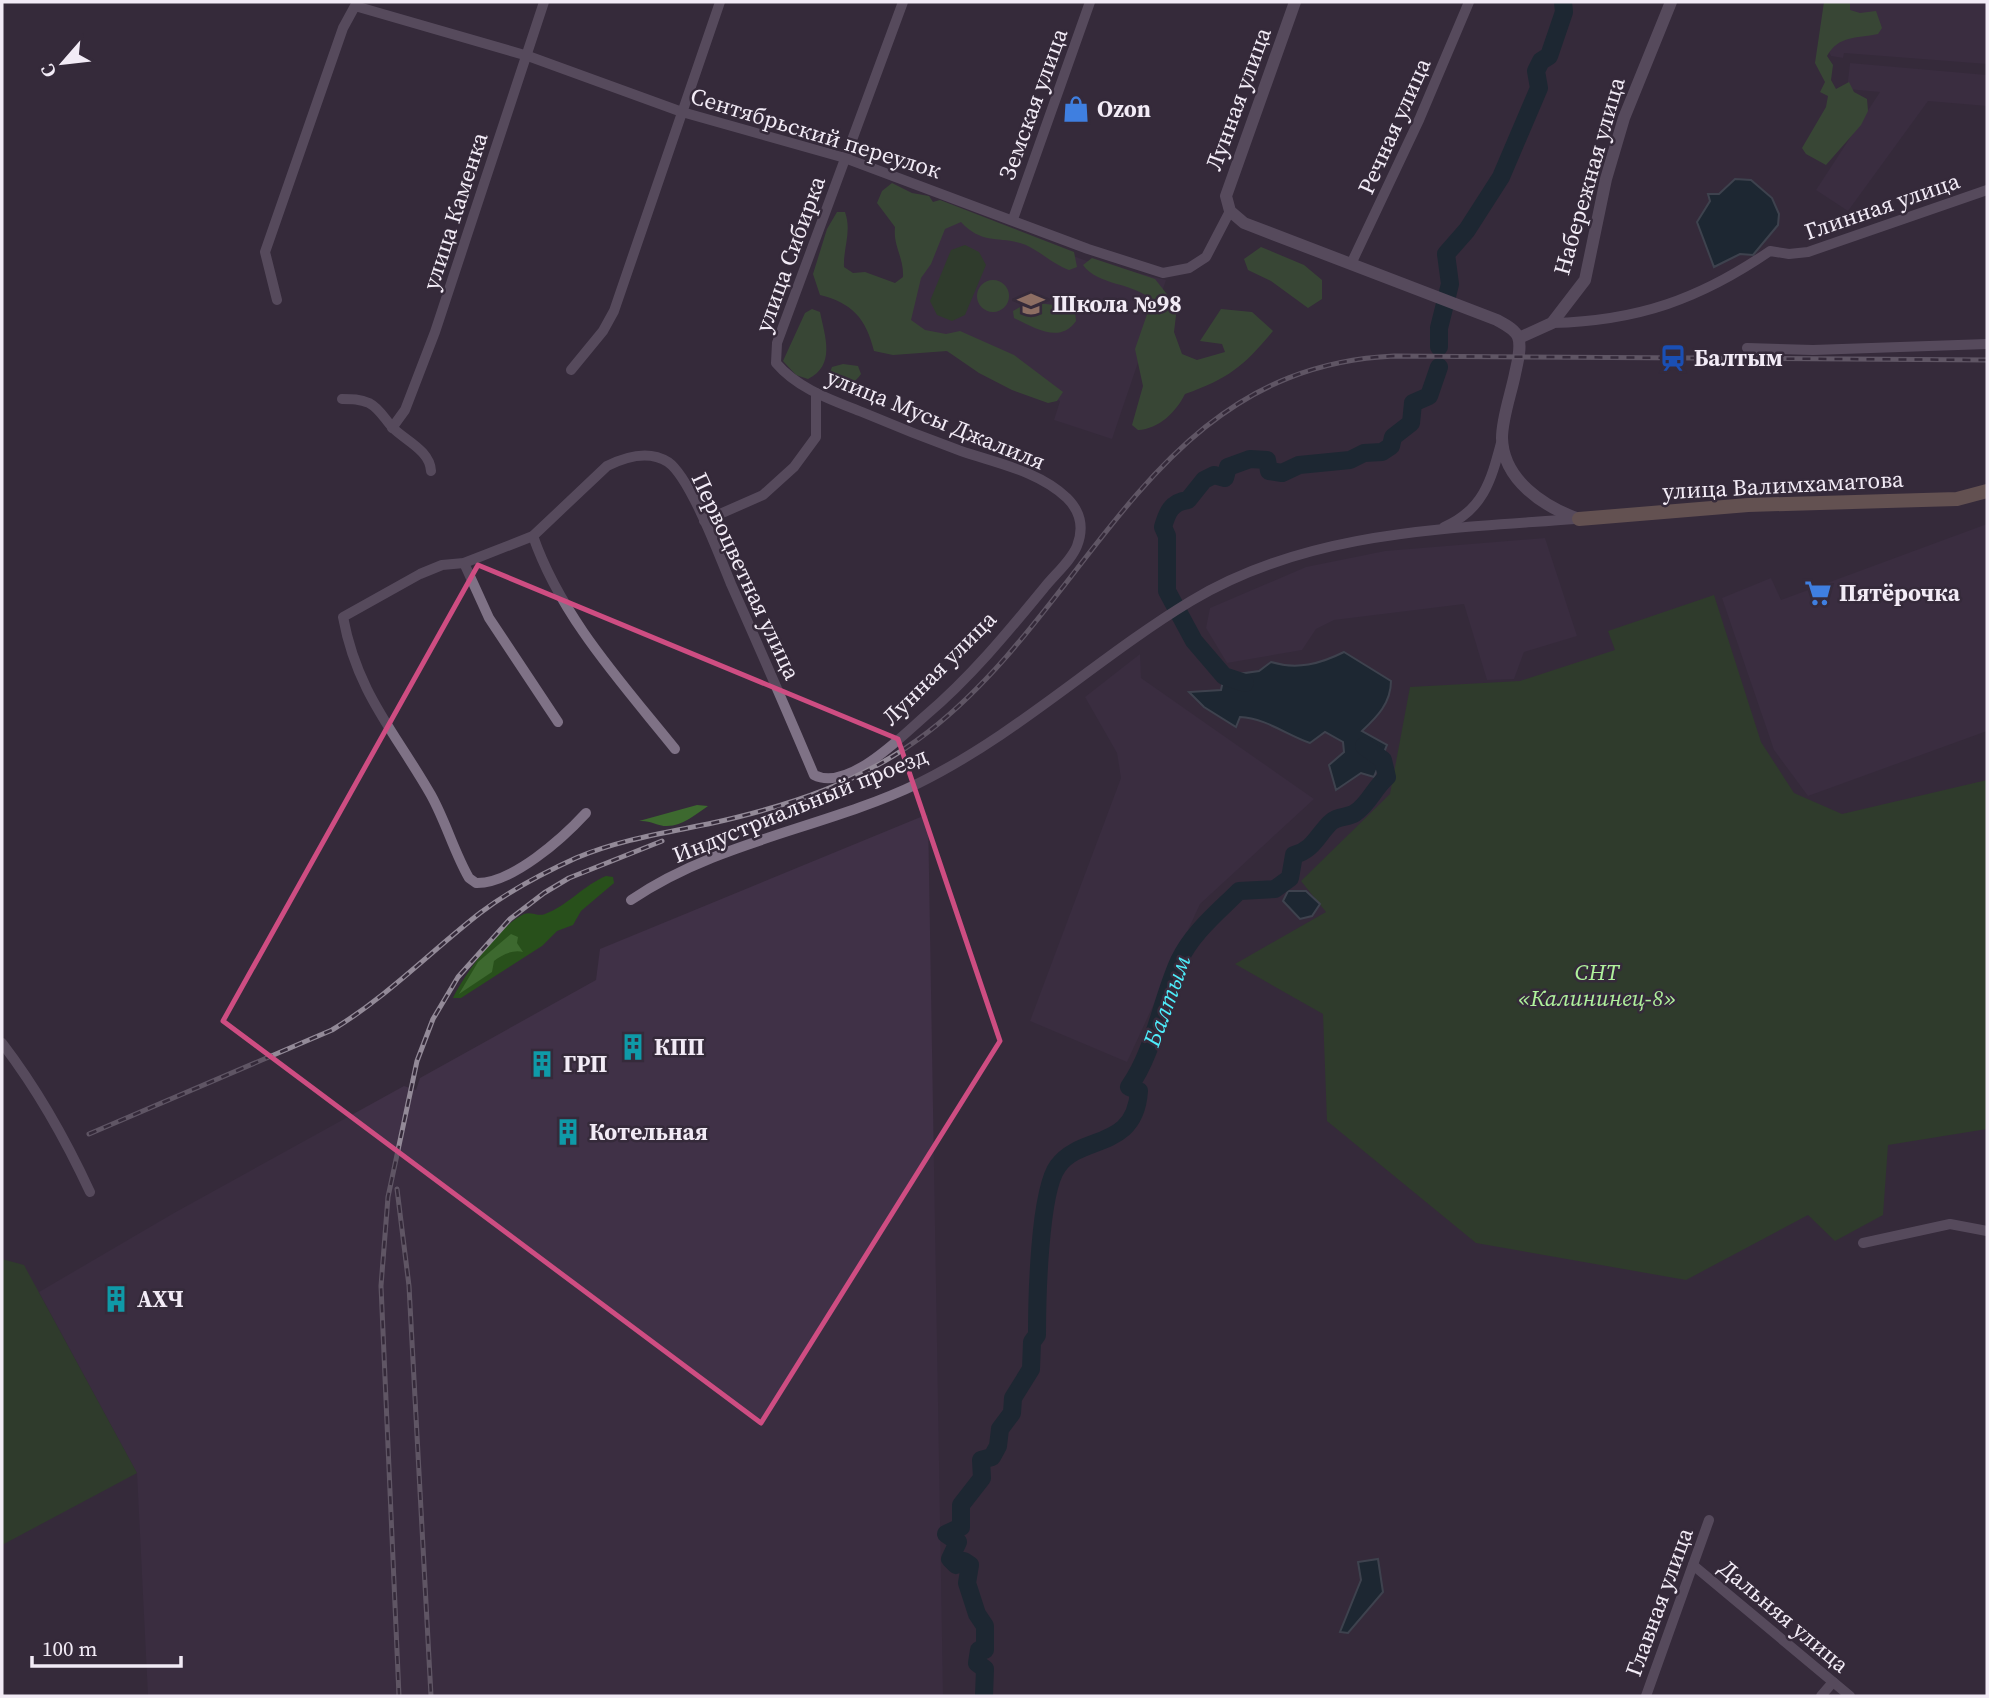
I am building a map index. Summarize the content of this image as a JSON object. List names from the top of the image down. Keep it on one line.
{"streets":{"main road":["улица Валимхаматова"],"street":["Лунная улица","Земская улица","Речная улица","Сентябрьский переулок","Набережная улица","Глинная улица","улица Каменка","улица Сибирка","улица Мусы Джалиля","Первоцветная улица","Индустриальный проезд","Главная улица","Дальняя улица"]},"crossings":[["Лунная улица","Сентябрьский переулок"],["Лунная улица","улица Мусы Джалиля"],["Лунная улица","Первоцветная улица"],["Земская улица","Сентябрьский переулок"],["Сентябрьский переулок","улица Каменка"],["Сентябрьский переулок","улица Сибирка"],["Набережная улица","Глинная улица"],["улица Сибирка","улица Мусы Джалиля"],["улица Валимхаматова","Индустриальный проезд"],["Главная улица","Дальняя улица"]],"water":["Балтым"],"parks":["СНТ «Калининец-8»"],"places":{"shop":["Ozon"],"school or university":["Школа №98"],"station":["Балтым"],"supermarket":["Пятёрочка"],"building":["КПП","ГРП","Котельная","АХЧ"]},"scale_bar":"100 m","north":"bottom left"}
